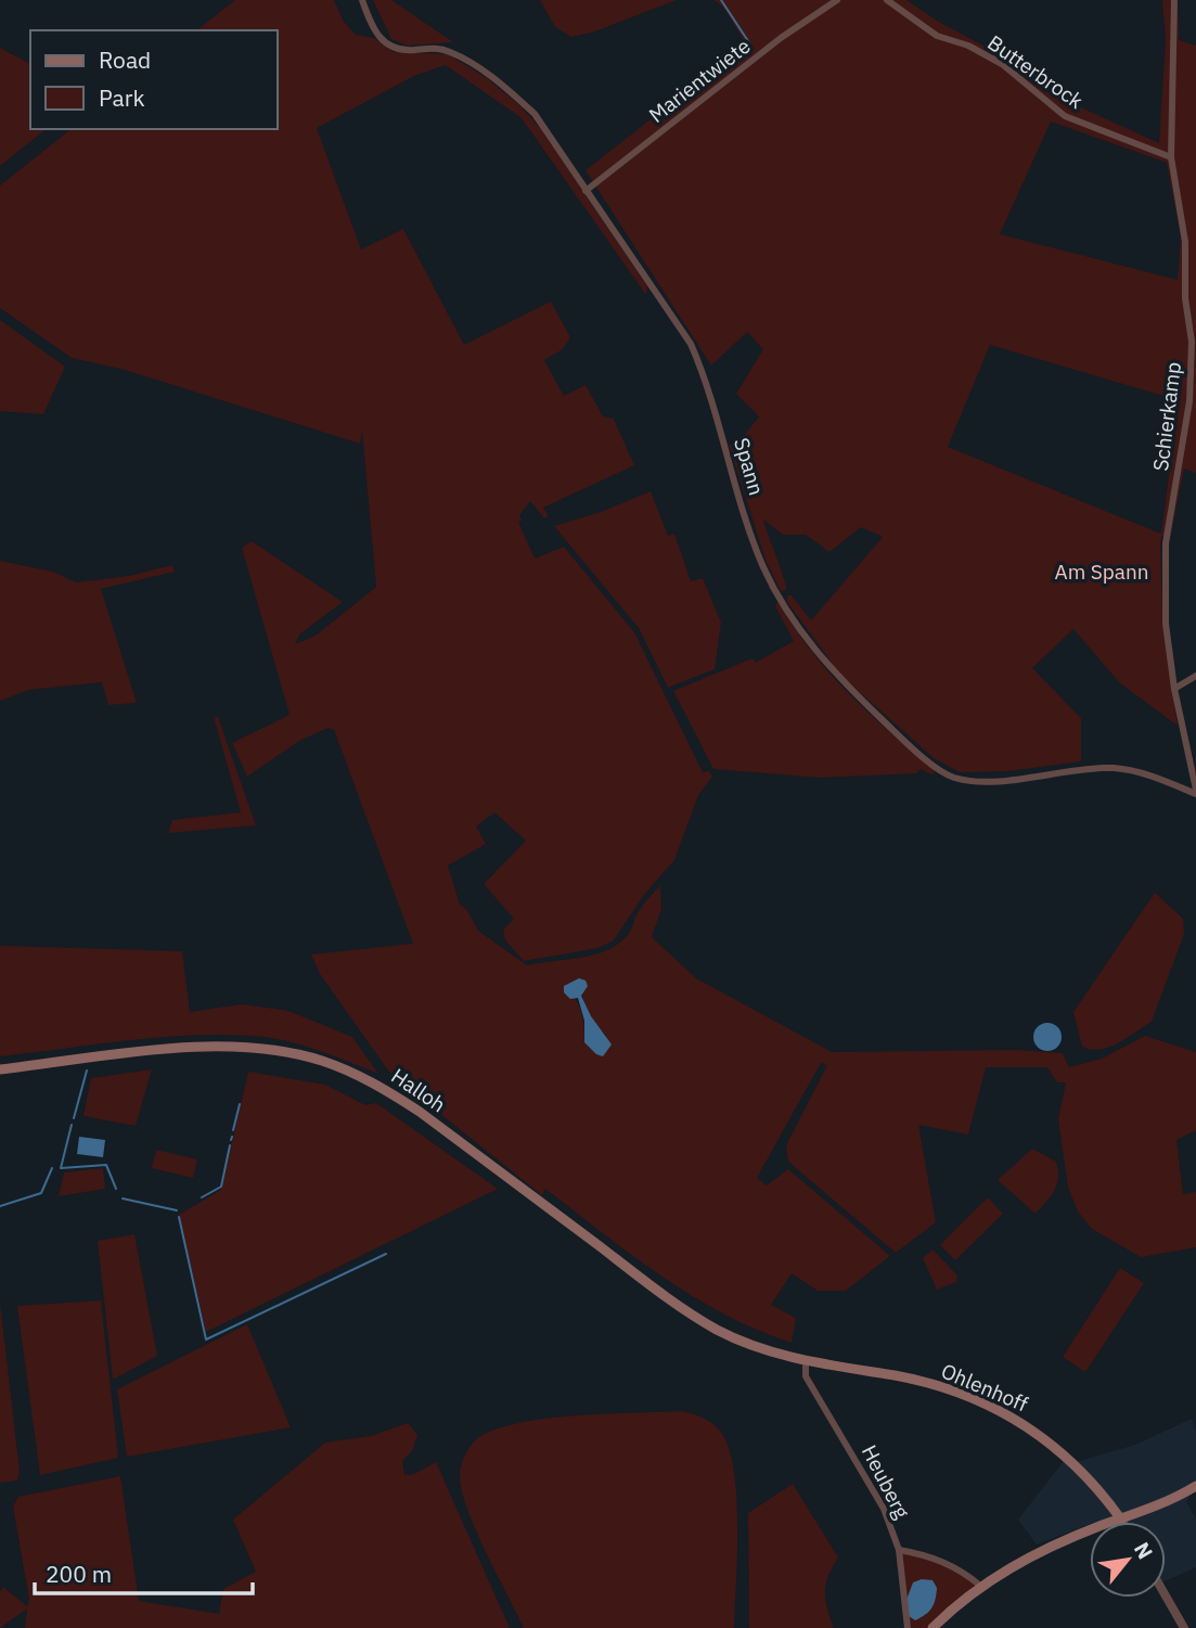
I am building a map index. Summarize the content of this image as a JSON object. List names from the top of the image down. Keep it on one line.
{"streets":{"main road":["Halloh","Ohlenhoff"],"street":["Butterbrock","Marientwiete","Schierkamp","Spann","Heuberg"]},"crossings":[["Butterbrock","Schierkamp"],["Marientwiete","Spann"],["Schierkamp","Spann"],["Halloh","Ohlenhoff"],["Ohlenhoff","Heuberg"]],"parks":["Am Spann"],"legend":["Road","Park"],"scale_bar":"200 m","north":"top right"}
